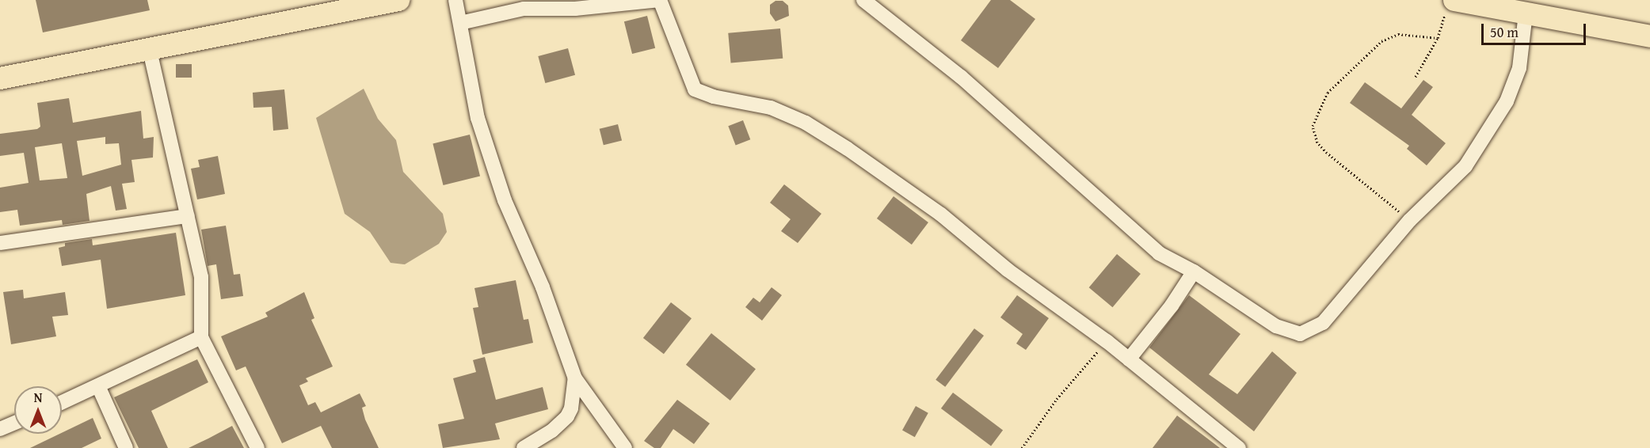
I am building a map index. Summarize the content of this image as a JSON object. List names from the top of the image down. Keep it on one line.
{"scale_bar":"50 m","north":"top"}
